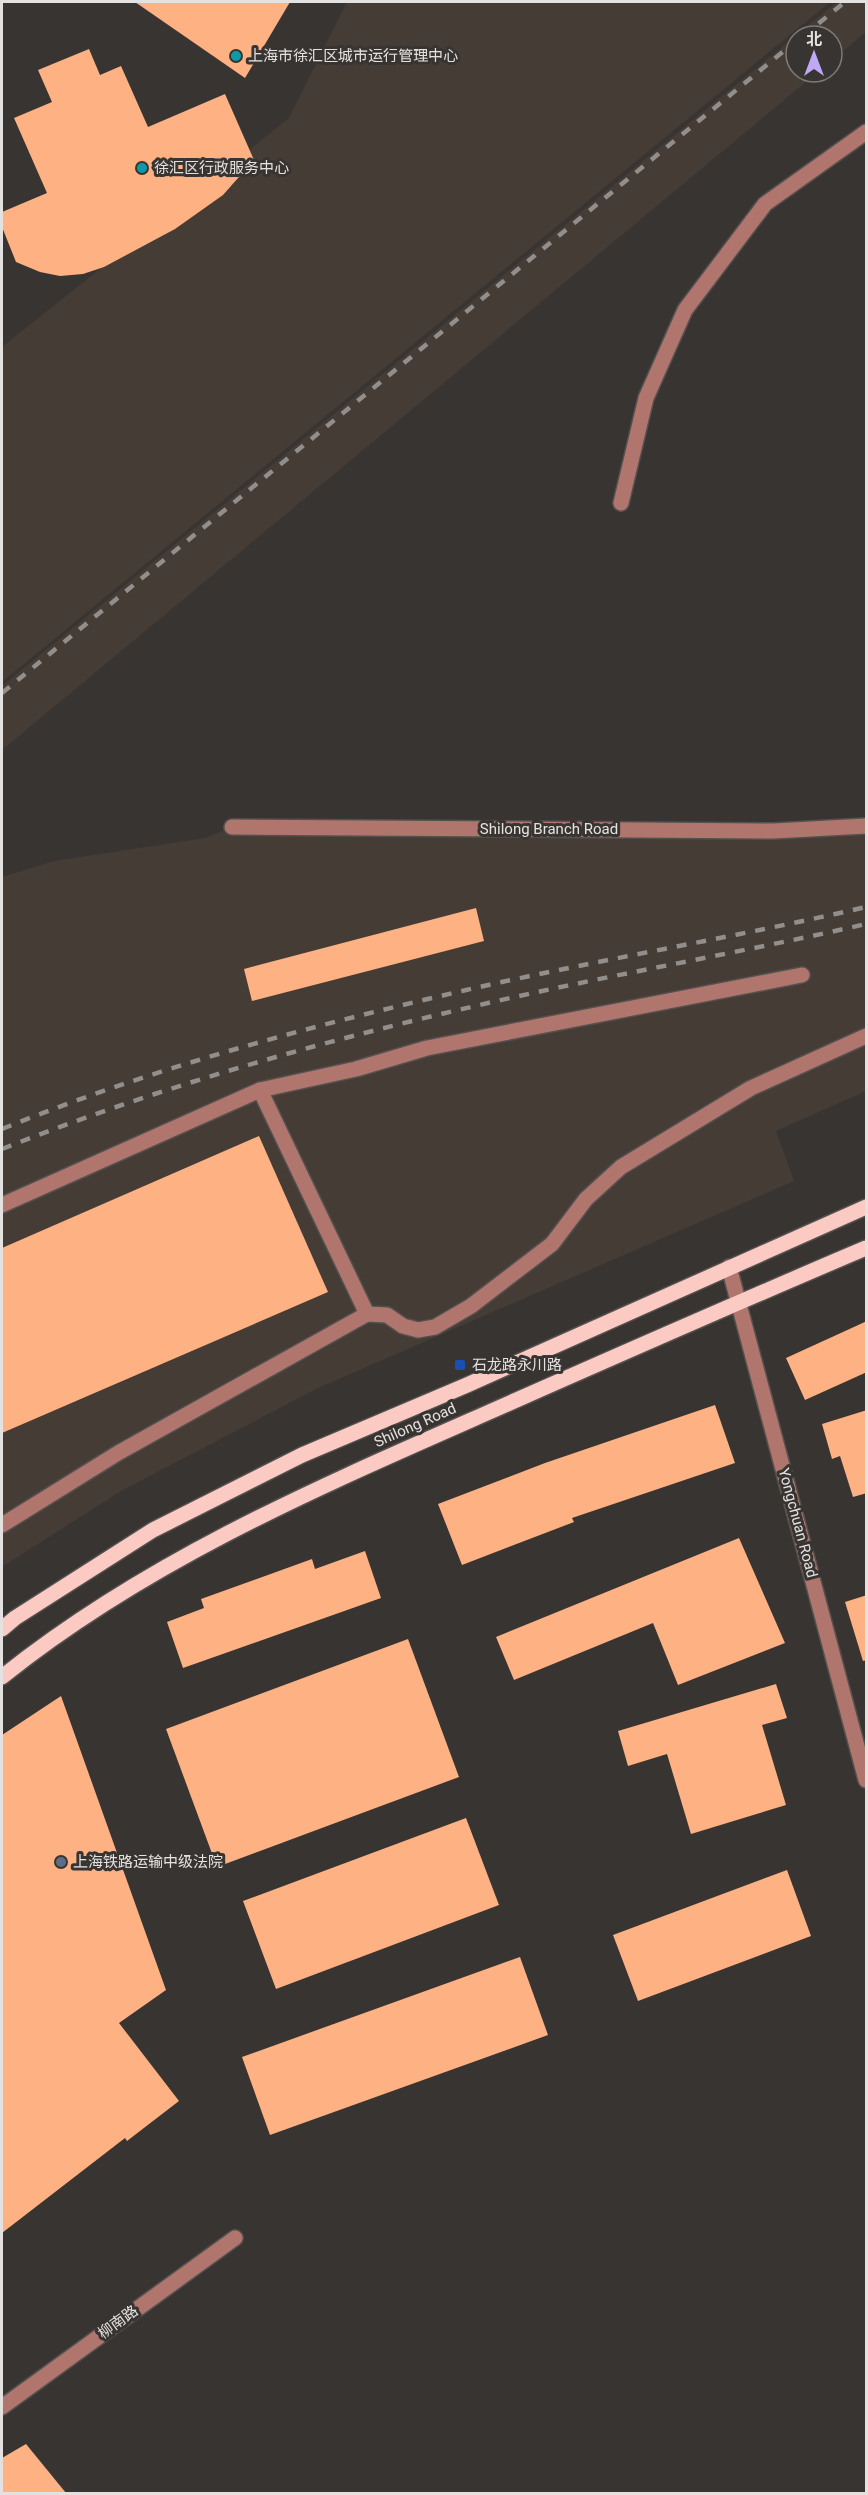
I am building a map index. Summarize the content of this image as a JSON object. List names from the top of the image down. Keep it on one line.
{"streets":{"main road":["Shilong Road"],"street":["Shilong Branch Road","Yongchuan Road","柳南路"]},"crossings":[["Shilong Road","Yongchuan Road"]],"places":{"other":["上海市徐汇区城市运行管理中心","徐汇区行政服务中心","上海铁路运输中级法院"],"transit":["石龙路永川路"]},"north":"top"}
